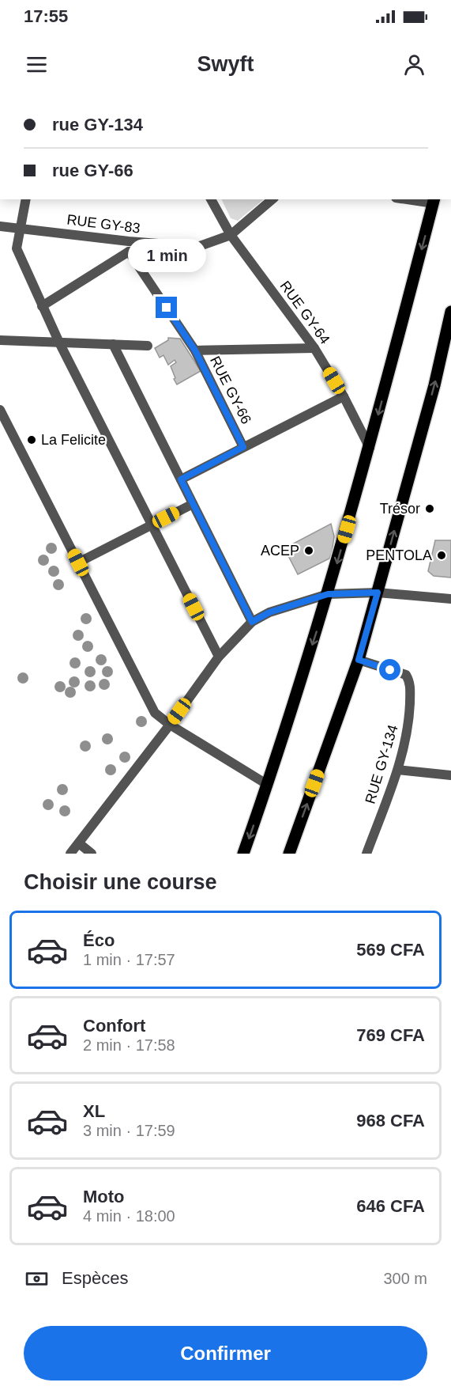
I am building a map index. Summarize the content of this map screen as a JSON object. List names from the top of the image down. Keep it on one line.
{"streets":{"street":["RUE GY-83","RUE GY-64","RUE GY-66","RUE GY-134"]},"crossings":[["RUE GY-83","RUE GY-64"],["RUE GY-83","RUE GY-66"]],"places":["La Felicite","Trésor","ACEP","PENTOLA"],"page":{"status":"17:55","header":"Swyft","banner":["rue GY-134","rue GY-66"],"bubble":"1 min","heading":"Choisir une course","list":[{"name":"Éco","note":"1 min · 17:57","value":"569 CFA"},{"name":"Confort","note":"2 min · 17:58","value":"769 CFA"},{"name":"XL","note":"3 min · 17:59","value":"968 CFA"},{"name":"Moto","note":"4 min · 18:00","value":"646 CFA"}],"pay":["Espèces","300 m"],"buttons":"Confirmer"}}
